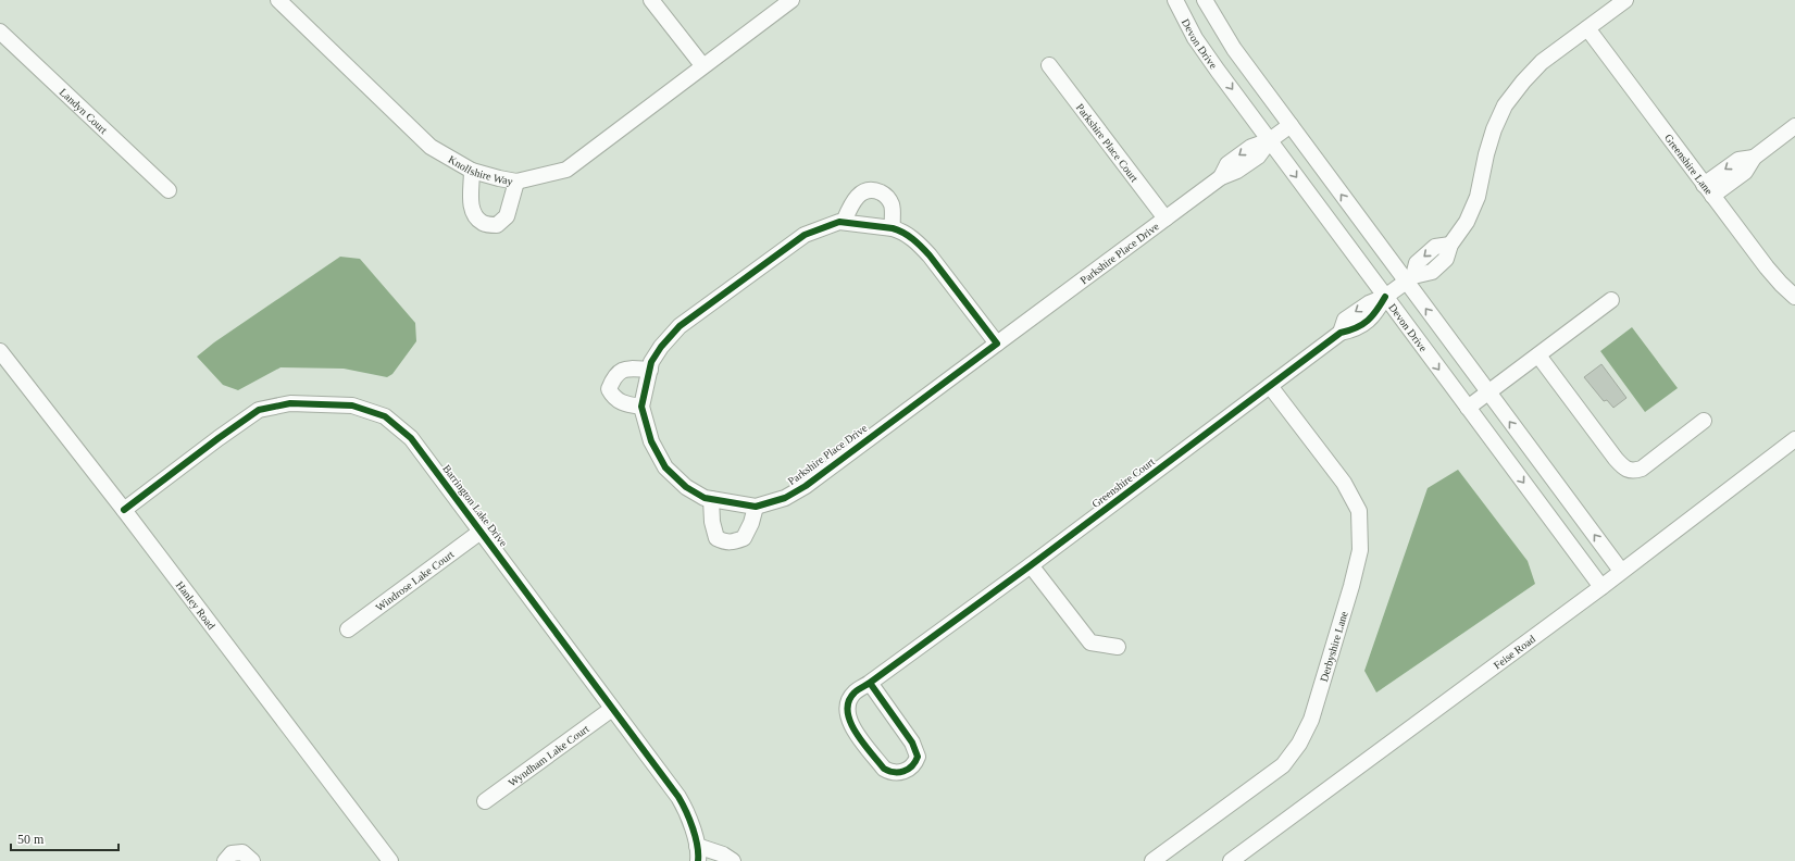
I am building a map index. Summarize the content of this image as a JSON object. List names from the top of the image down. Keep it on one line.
{"streets":{"street":["Devon Drive","Landyn Court","Parkshire Place Court","Greenshire Lane","Knollshire Way","Parkshire Place Drive","Greenshire Court","Barrington Lake Drive","Windrose Lake Court","Hanley Road","Derbyshire Lane","Feise Road","Wyndham Lake Court"]},"crossings":[["Devon Drive","Parkshire Place Drive"],["Devon Drive","Greenshire Court"],["Devon Drive","Feise Road"],["Parkshire Place Court","Parkshire Place Drive"],["Greenshire Court","Derbyshire Lane"],["Barrington Lake Drive","Windrose Lake Court"],["Barrington Lake Drive","Hanley Road"],["Barrington Lake Drive","Wyndham Lake Court"]],"scale_bar":"50 m"}
